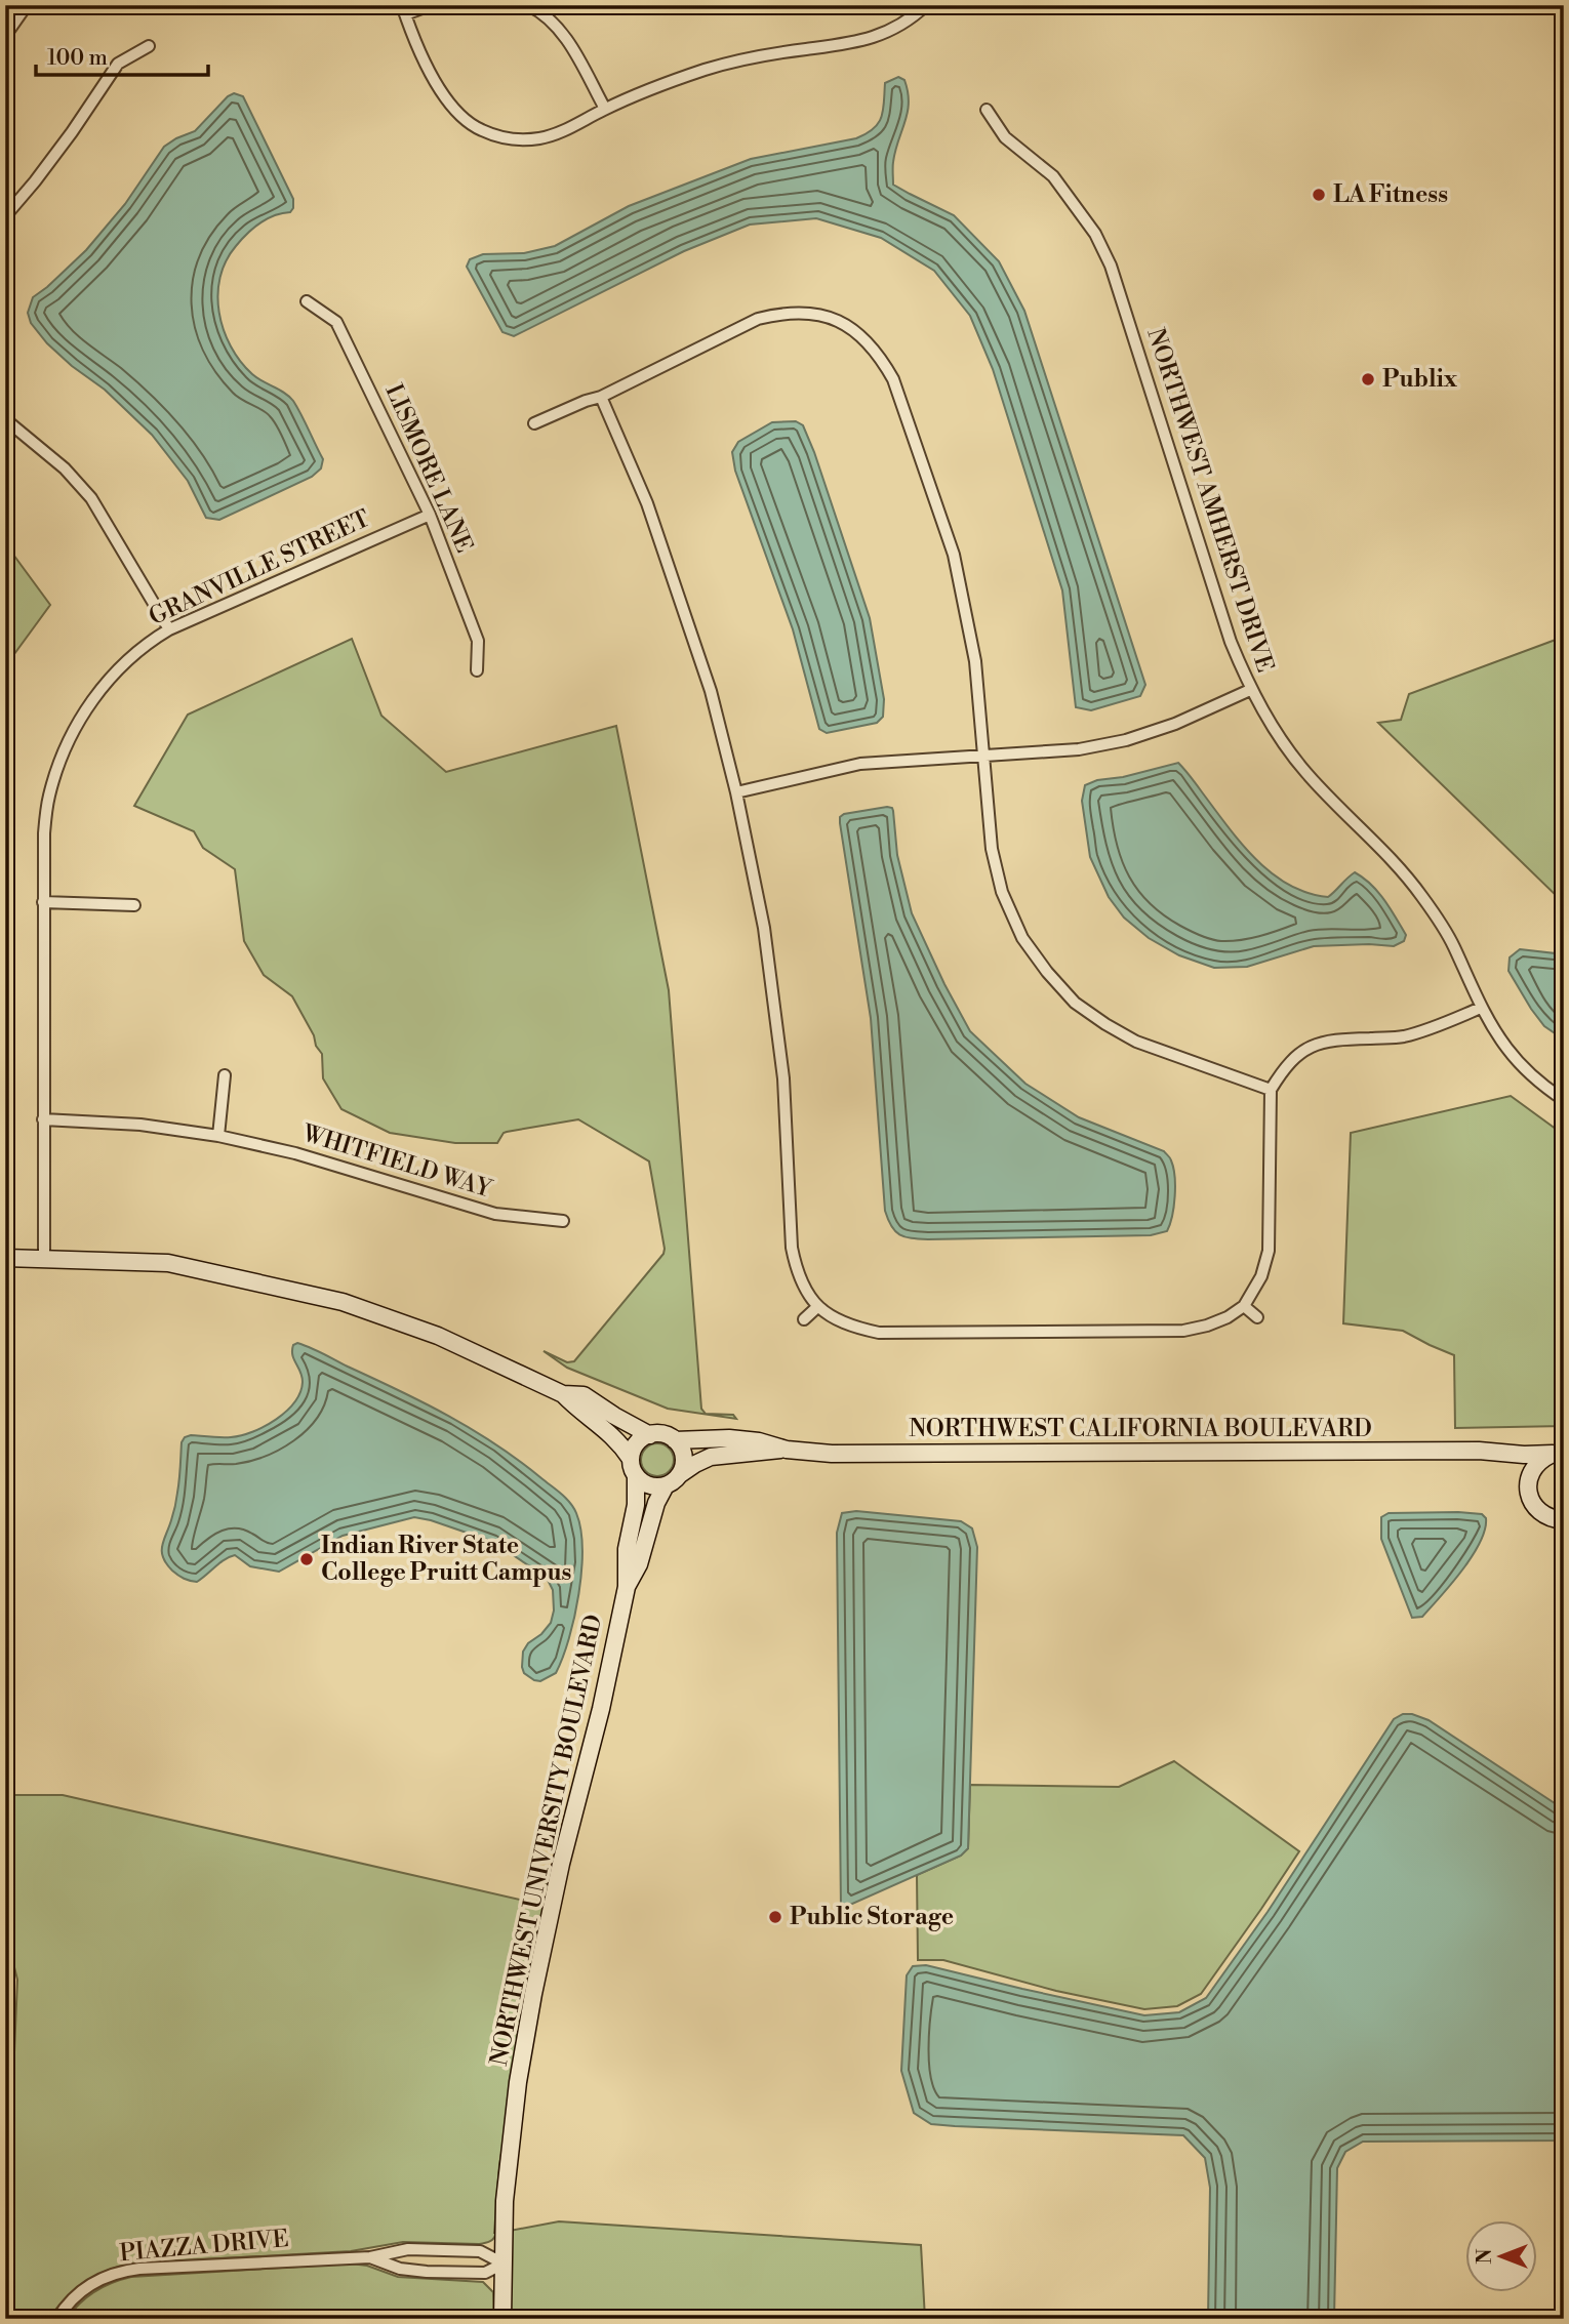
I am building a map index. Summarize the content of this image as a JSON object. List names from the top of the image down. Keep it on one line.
{"streets":{"street":["LISMORE LANE","NORTHWEST AMHERST DRIVE","GRANVILLE STREET","WHITFIELD WAY","NORTHWEST CALIFORNIA BOULEVARD","NORTHWEST UNIVERSITY BOULEVARD","PIAZZA DRIVE"]},"crossings":[["LISMORE LANE","GRANVILLE STREET"],["GRANVILLE STREET","WHITFIELD WAY"],["NORTHWEST CALIFORNIA BOULEVARD","NORTHWEST UNIVERSITY BOULEVARD"],["NORTHWEST UNIVERSITY BOULEVARD","PIAZZA DRIVE"]],"places":["LA Fitness","Publix","Indian River State College Pruitt Campus","Public Storage"],"scale_bar":"100 m","north":"left"}
